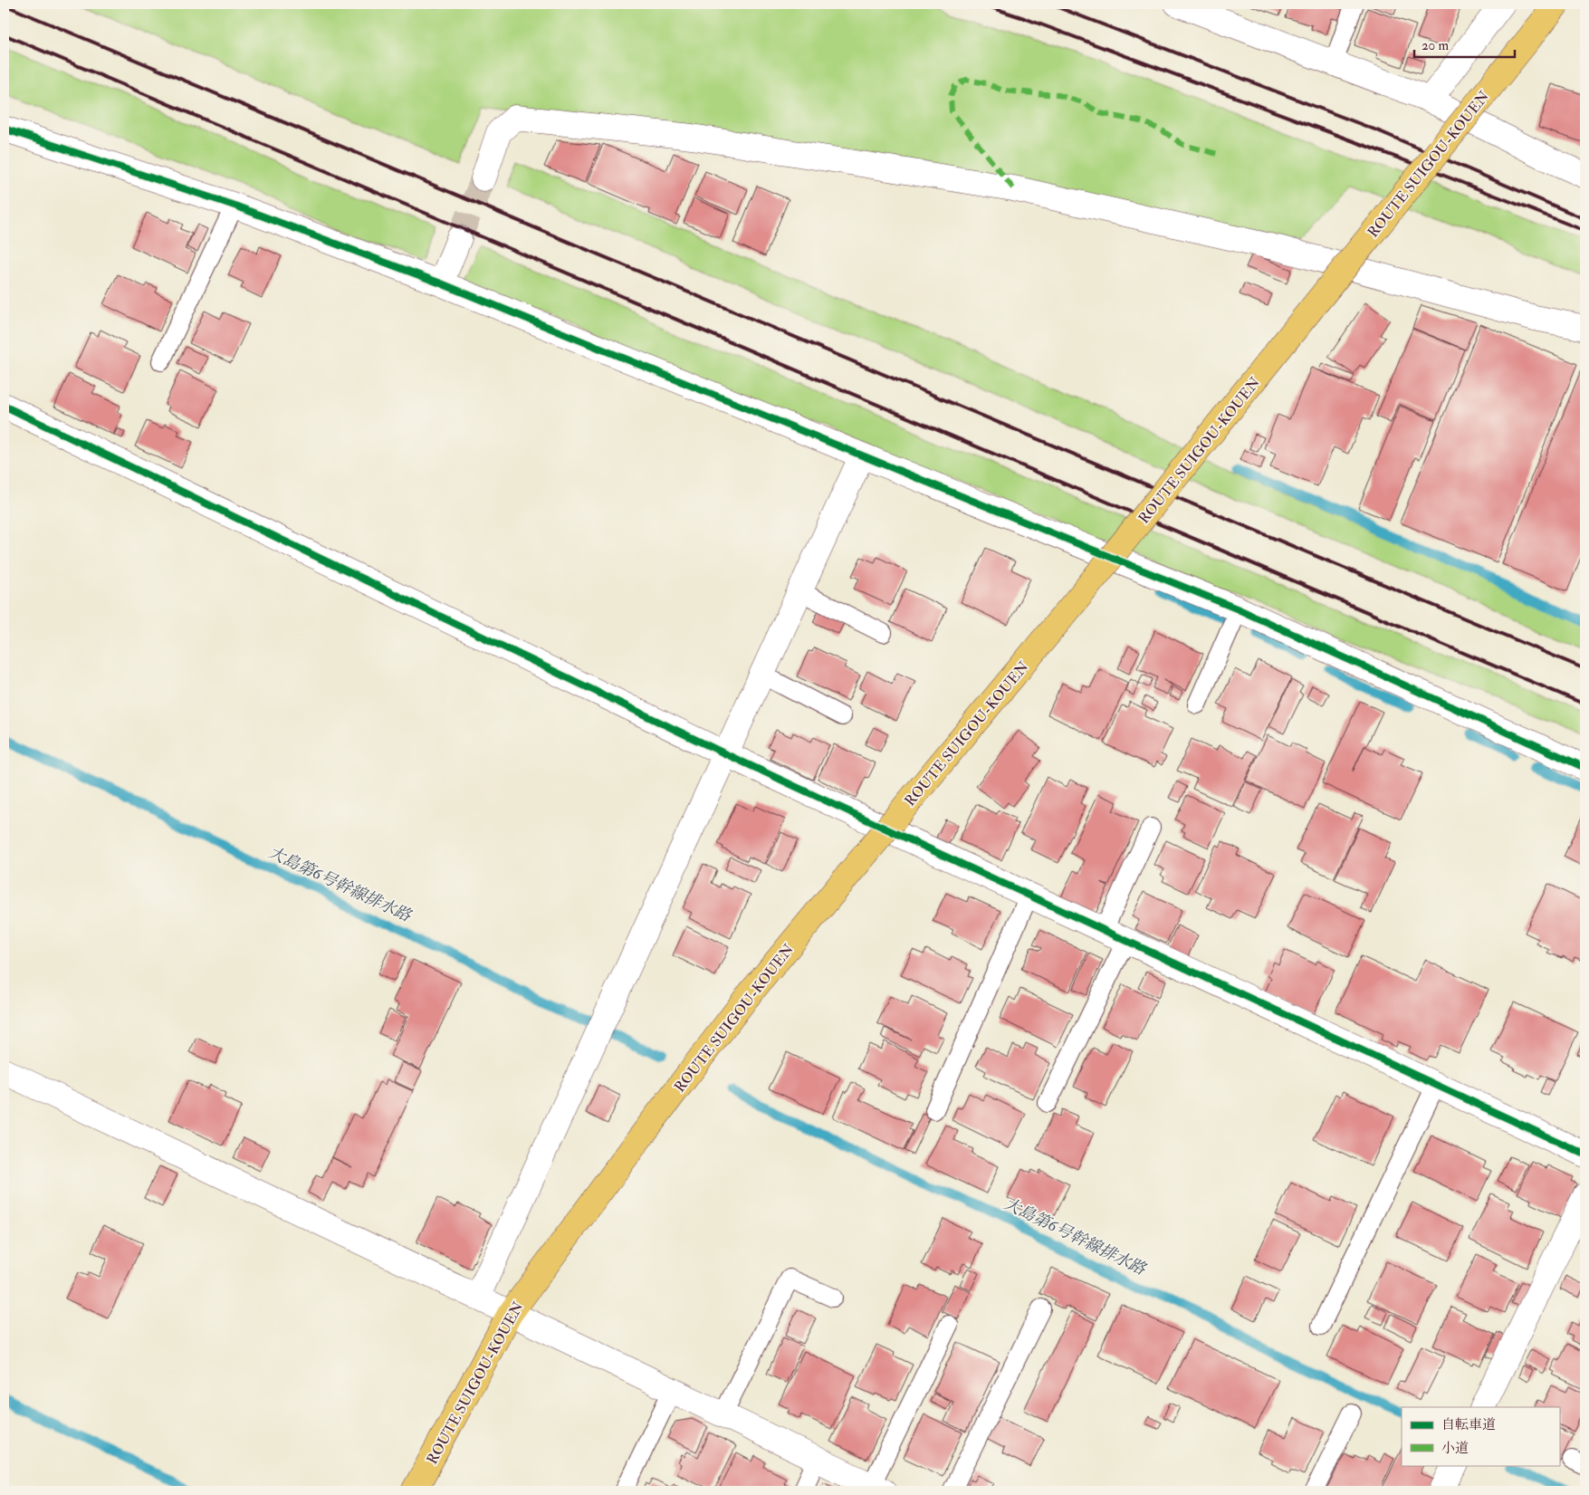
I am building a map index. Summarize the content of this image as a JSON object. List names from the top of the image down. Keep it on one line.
{"streets":{"main road":["ROUTE SUIGOU-KOUEN"]},"water":["大島第6号幹線排水路"],"legend":["自転車道","小道"],"scale_bar":"20 m"}
